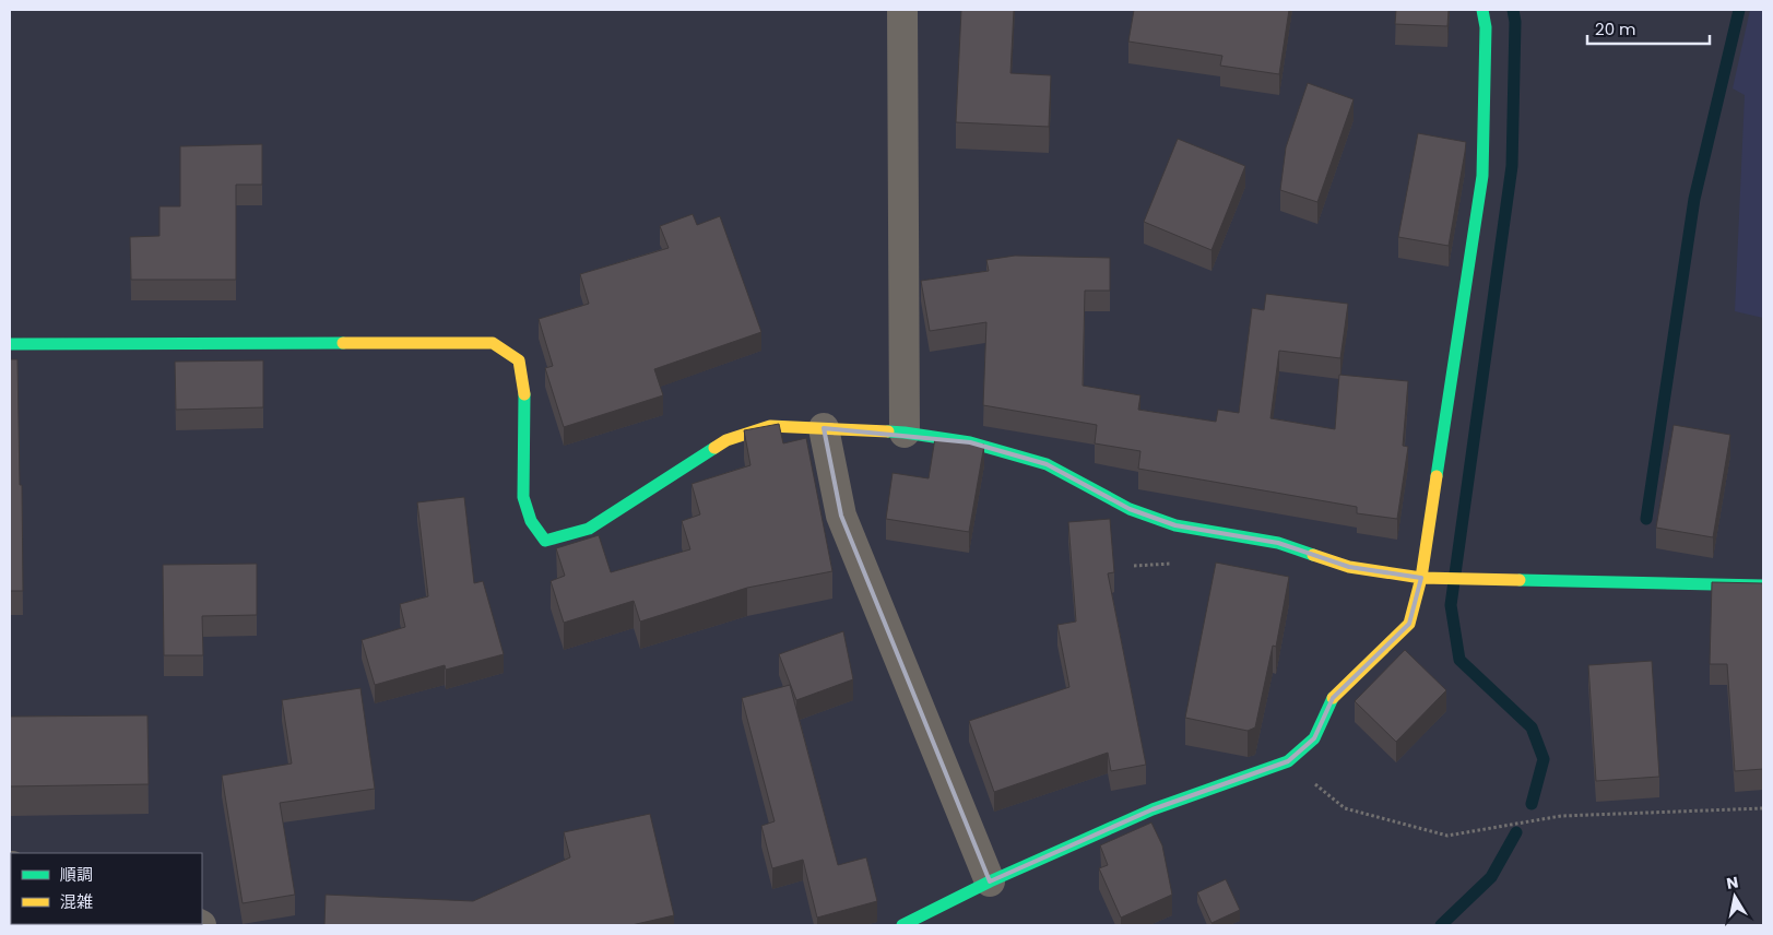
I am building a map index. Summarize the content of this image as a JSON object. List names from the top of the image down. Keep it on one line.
{"legend":["順調","混雑"],"scale_bar":"20 m","north":"top"}
